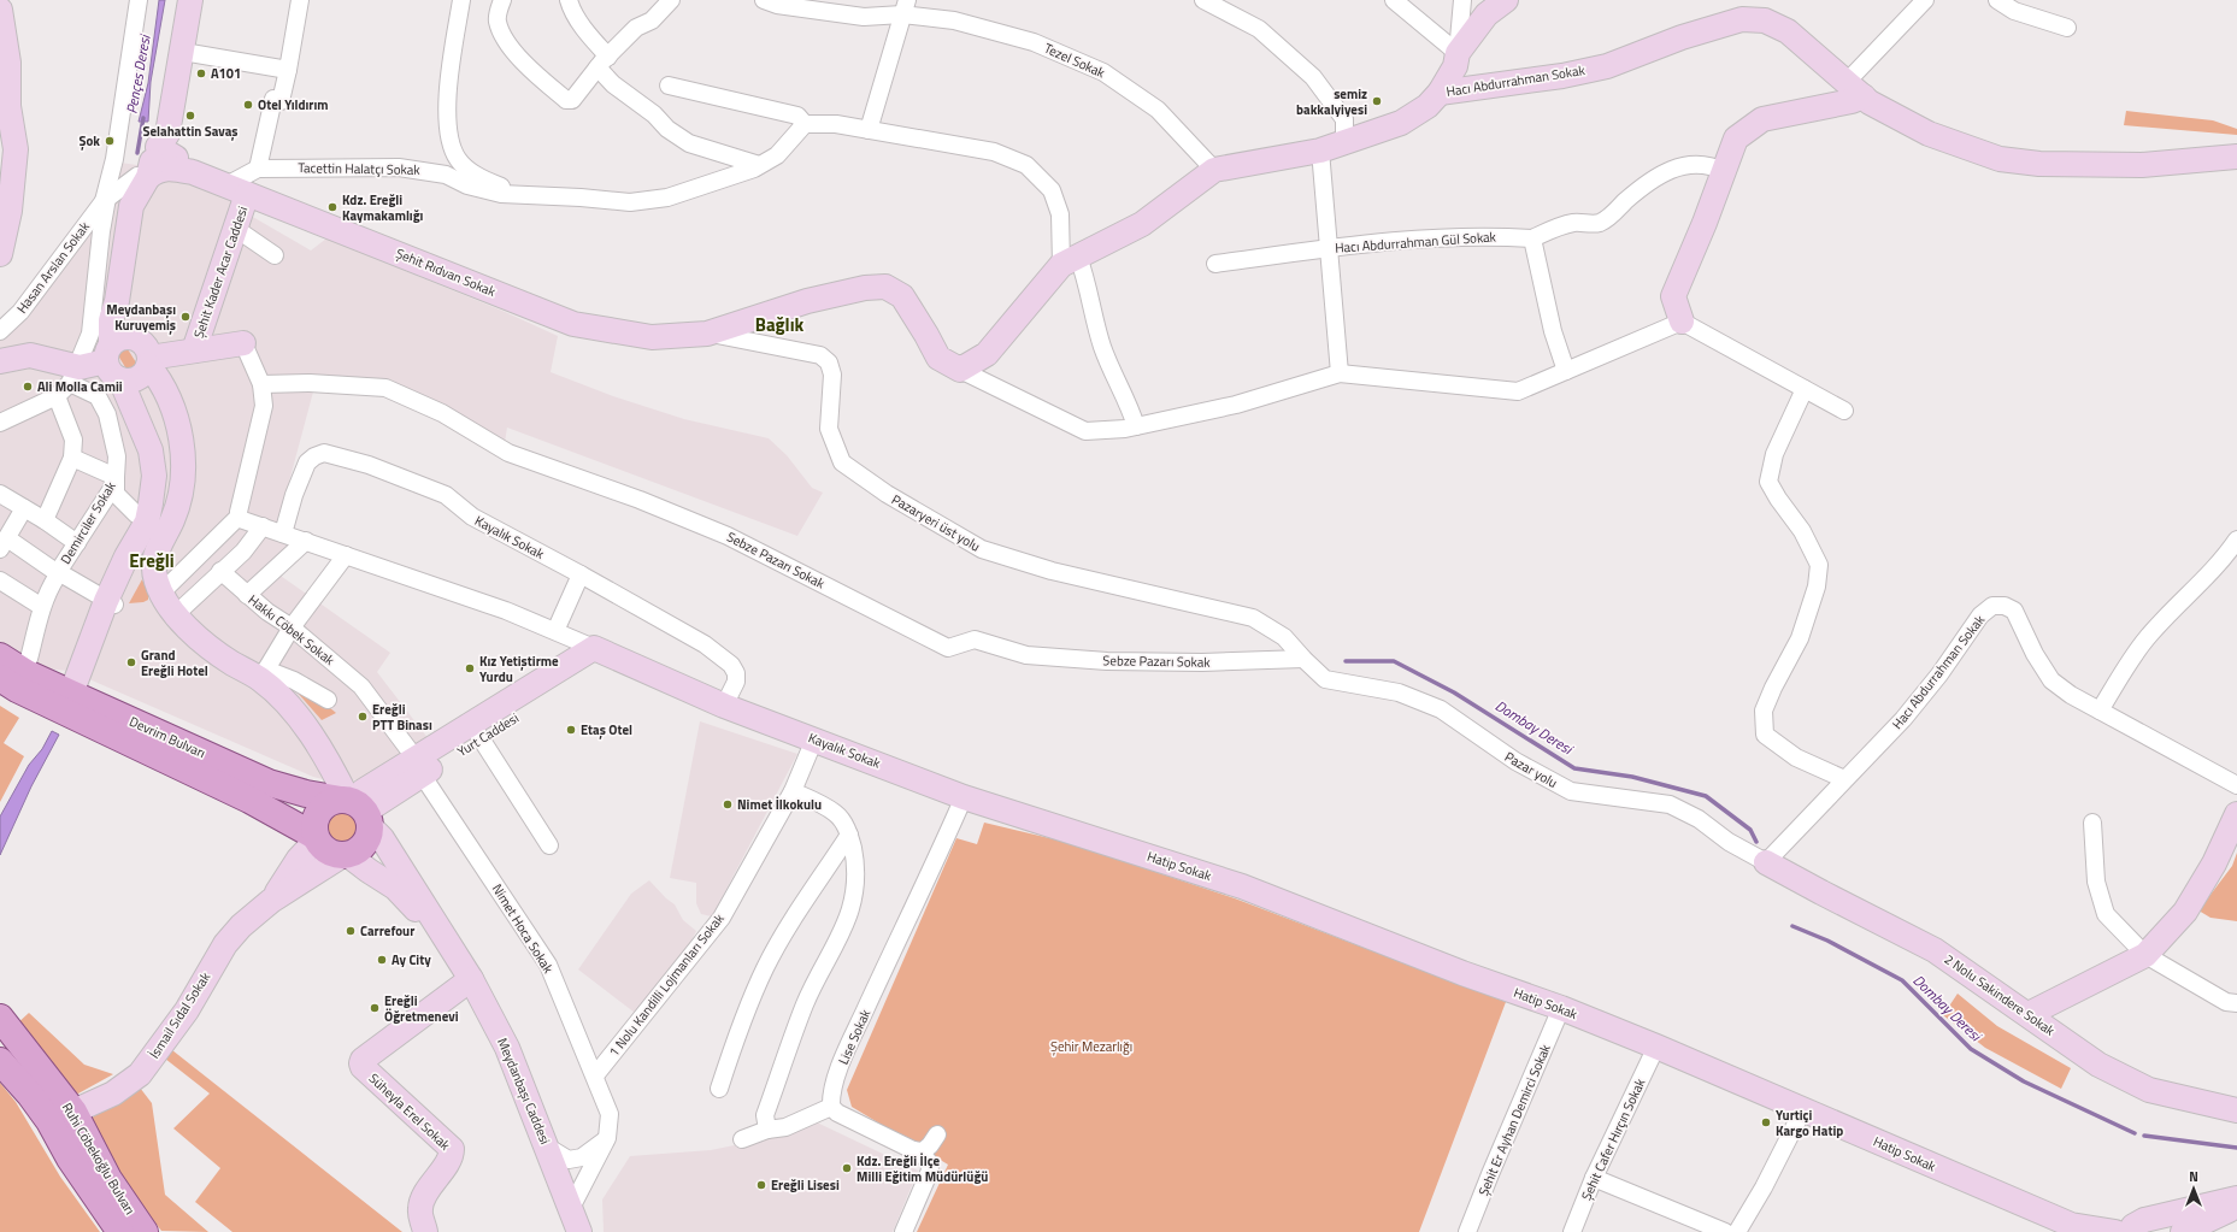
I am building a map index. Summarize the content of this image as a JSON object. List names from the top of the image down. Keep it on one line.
{"streets":{"main road":["Devrim Bulvarı","Ruhi Cöbekoğlu Bulvarı"],"street":["Tezel Sokak","Hacı Abdurrahman Sokak","Tacettin Halatçı Sokak","Hacı Abdurrahman Gül Sokak","Hasan Arslan Sokak","Şehit Kader Acar Caddesi","Şehit Rıdvan Sokak","Demirciler Sokak","Pazaryeri üst yolu","Kayalık Sokak","Sebze Pazarı Sokak","Hakkı Cöbek Sokak","Yurt Caddesi","Pazar yolu","Hatip Sokak","Nimet Hoca Sokak","1 Nolu Kandilli Lojmanları Sokak","2 Nolu Sakindere Sokak","İsmail Sıdal Sokak","Lise Sokak","Meydanbaşı Caddesi","Süheyla Erel Sokak","Şehit Er Ayhan Demirci Sokak","Şehit Cafer Hırçın Sokak"]},"crossings":[["Tezel Sokak","Hacı Abdurrahman Sokak"],["Hacı Abdurrahman Sokak","Hacı Abdurrahman Gül Sokak"],["Hacı Abdurrahman Sokak","Pazar yolu"],["Hacı Abdurrahman Sokak","2 Nolu Sakindere Sokak"],["Tacettin Halatçı Sokak","Şehit Kader Acar Caddesi"],["Tacettin Halatçı Sokak","Şehit Rıdvan Sokak"],["Hasan Arslan Sokak","Şehit Rıdvan Sokak"],["Hasan Arslan Sokak","Demirciler Sokak"],["Şehit Kader Acar Caddesi","Şehit Rıdvan Sokak"],["Şehit Rıdvan Sokak","Pazaryeri üst yolu"],["Pazaryeri üst yolu","Sebze Pazarı Sokak"],["Pazaryeri üst yolu","Pazar yolu"],["Kayalık Sokak","Yurt Caddesi"],["Kayalık Sokak","Hatip Sokak"],["Kayalık Sokak","1 Nolu Kandilli Lojmanları Sokak"],["Kayalık Sokak","Lise Sokak"],["Sebze Pazarı Sokak","Pazar yolu"],["Hakkı Cöbek Sokak","Yurt Caddesi"],["Hakkı Cöbek Sokak","Nimet Hoca Sokak"],["Yurt Caddesi","Devrim Bulvarı"],["Yurt Caddesi","Nimet Hoca Sokak"],["Yurt Caddesi","Meydanbaşı Caddesi"],["Devrim Bulvarı","İsmail Sıdal Sokak"],["Devrim Bulvarı","Meydanbaşı Caddesi"],["Pazar yolu","2 Nolu Sakindere Sokak"],["Hatip Sokak","Lise Sokak"],["Hatip Sokak","Şehit Er Ayhan Demirci Sokak"],["Hatip Sokak","Şehit Cafer Hırçın Sokak"],["Nimet Hoca Sokak","1 Nolu Kandilli Lojmanları Sokak"],["Nimet Hoca Sokak","Meydanbaşı Caddesi"],["İsmail Sıdal Sokak","Meydanbaşı Caddesi"],["İsmail Sıdal Sokak","Ruhi Cöbekoğlu Bulvarı"],["Meydanbaşı Caddesi","Süheyla Erel Sokak"]],"districts":["Bağlık","Ereğli"],"water":["Pençes Deresi","Dombay Deresi"],"parks":["Şehir Mezarlığı"],"places":["A101","semiz bakkalyiyesi","Otel Yıldırım","Selahattin Savaş","Şok","Kdz. Ereğli Kaymakamlığı","Meydanbaşı Kuruyemiş","Ali Molla Camii","Grand Ereğli Hotel","Kız Yetiştirme Yurdu","Ereğli PTT Binası","Etaş Otel","Nimet İlkokulu","Carrefour","Ay City","Ereğli Öğretmenevi","Yurtiçi Kargo Hatip","Kdz. Ereğli İlçe Milli Eğitim Müdürlüğü","Ereğli Lisesi"],"north":"top"}
